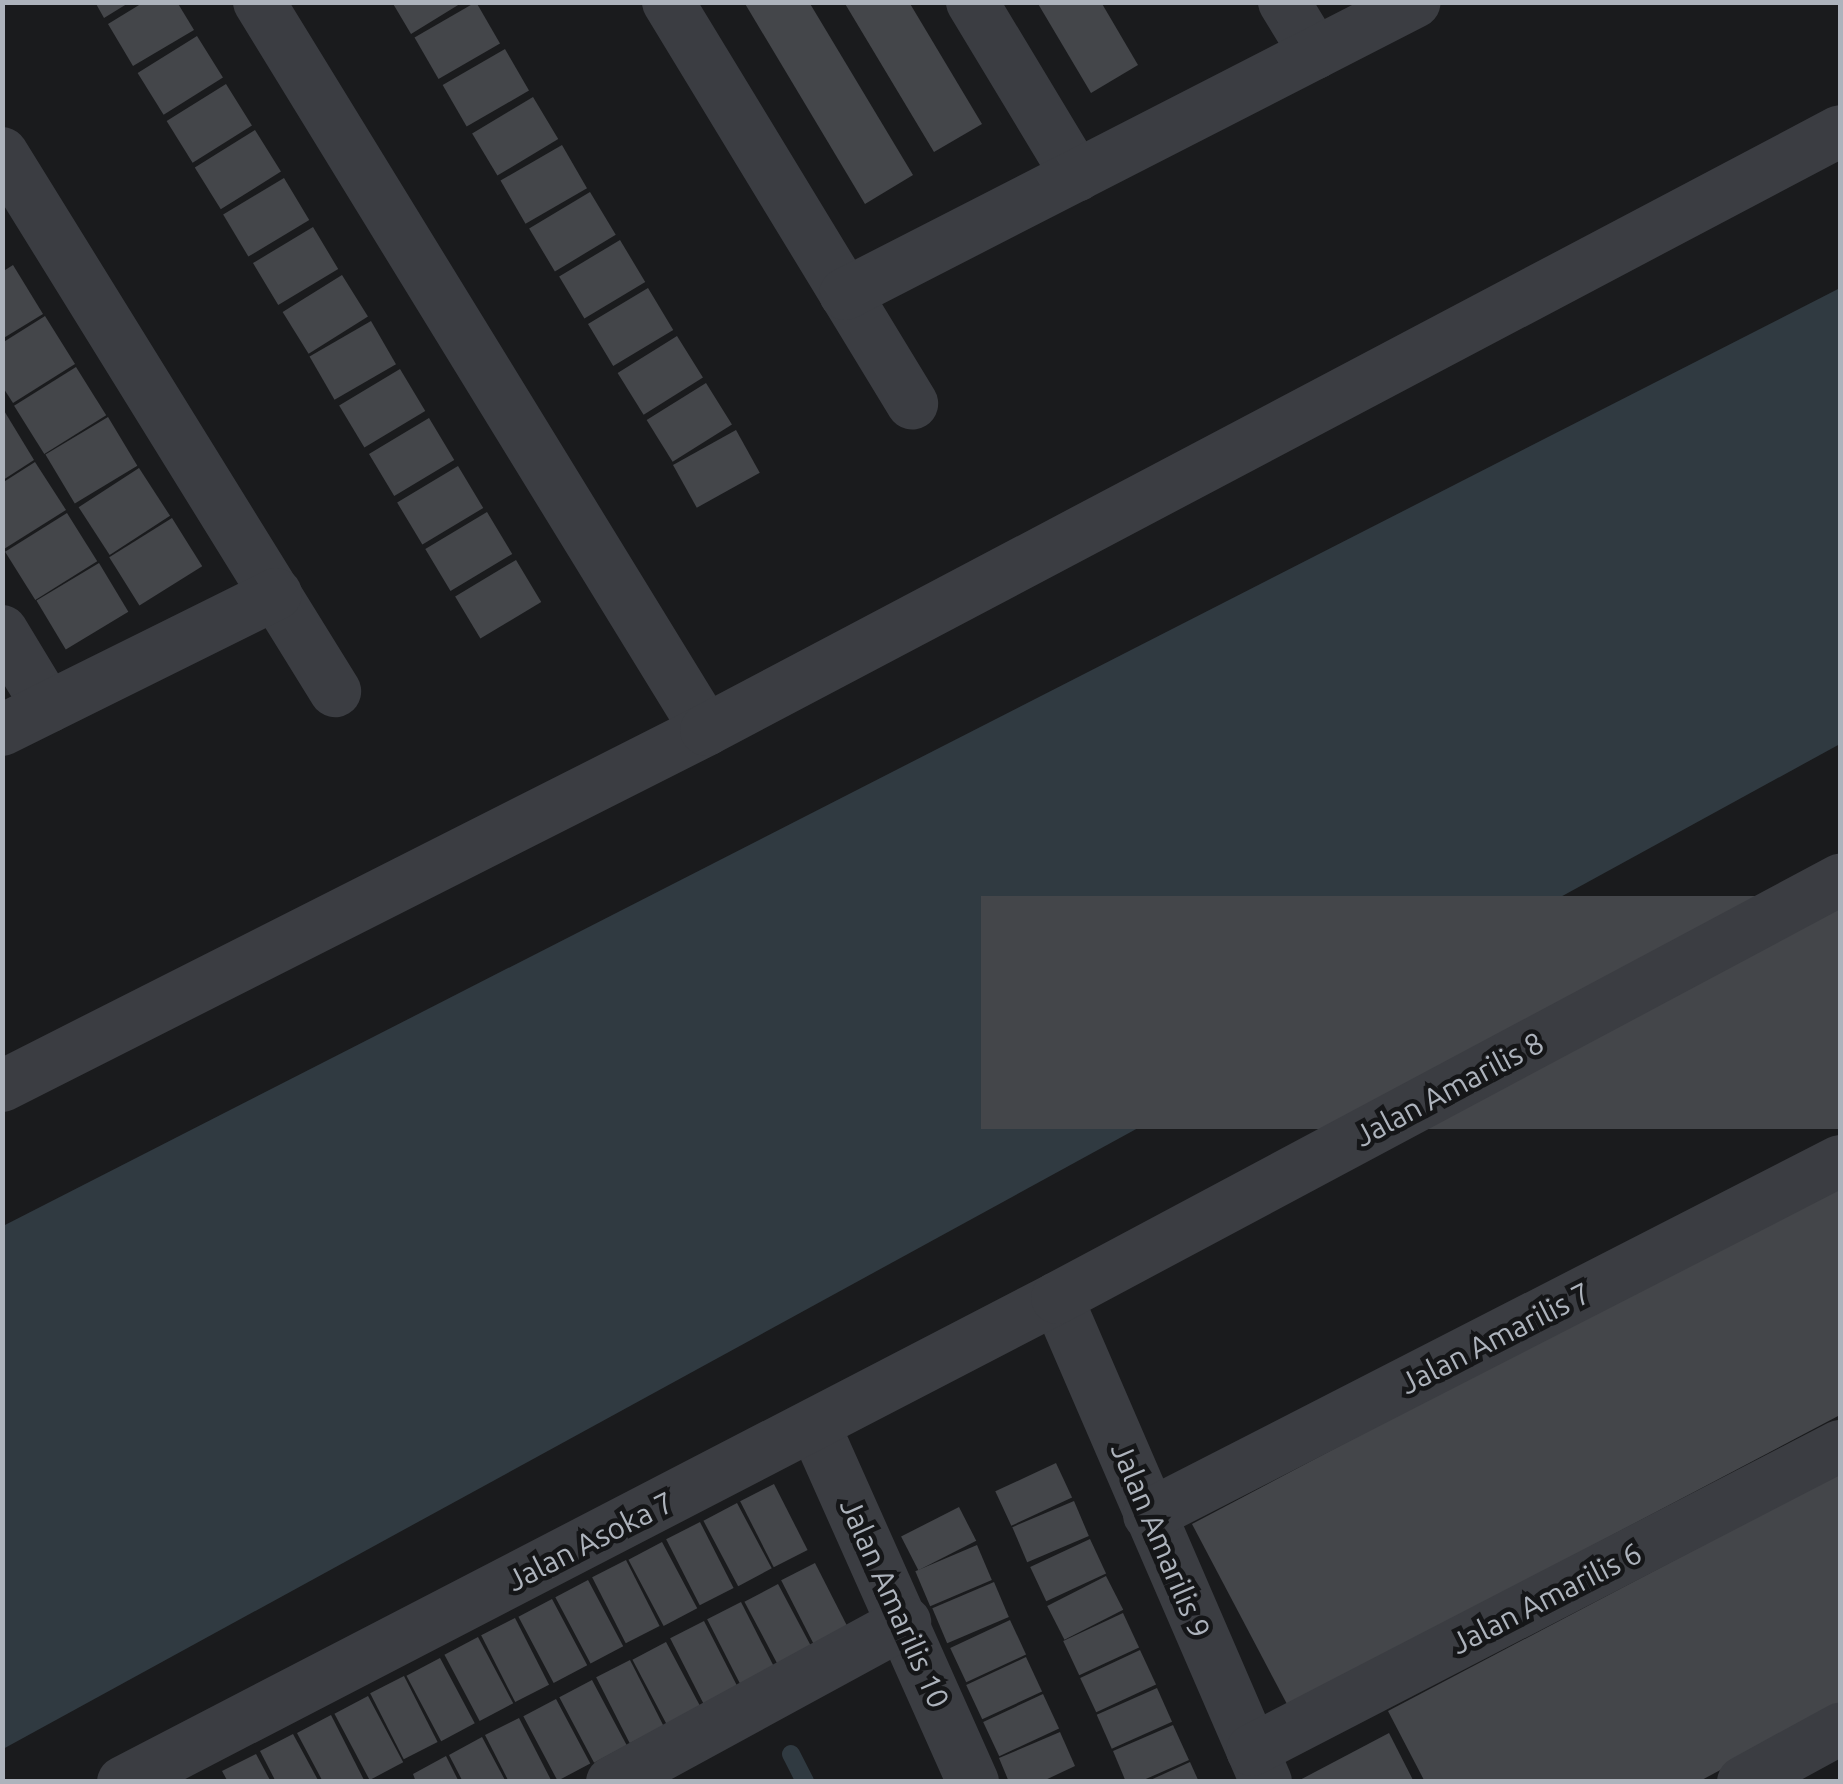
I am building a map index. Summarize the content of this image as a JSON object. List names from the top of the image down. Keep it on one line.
{"streets":{"street":["Jalan Amarilis 8","Jalan Amarilis 7","Jalan Amarilis 9","Jalan Asoka 7","Jalan Amarilis 6","Jalan Amarilis 10"]},"crossings":[["Jalan Amarilis 8","Jalan Amarilis 9"],["Jalan Amarilis 8","Jalan Asoka 7"],["Jalan Amarilis 7","Jalan Amarilis 9"],["Jalan Amarilis 9","Jalan Asoka 7"],["Jalan Amarilis 9","Jalan Amarilis 6"],["Jalan Asoka 7","Jalan Amarilis 10"]]}
